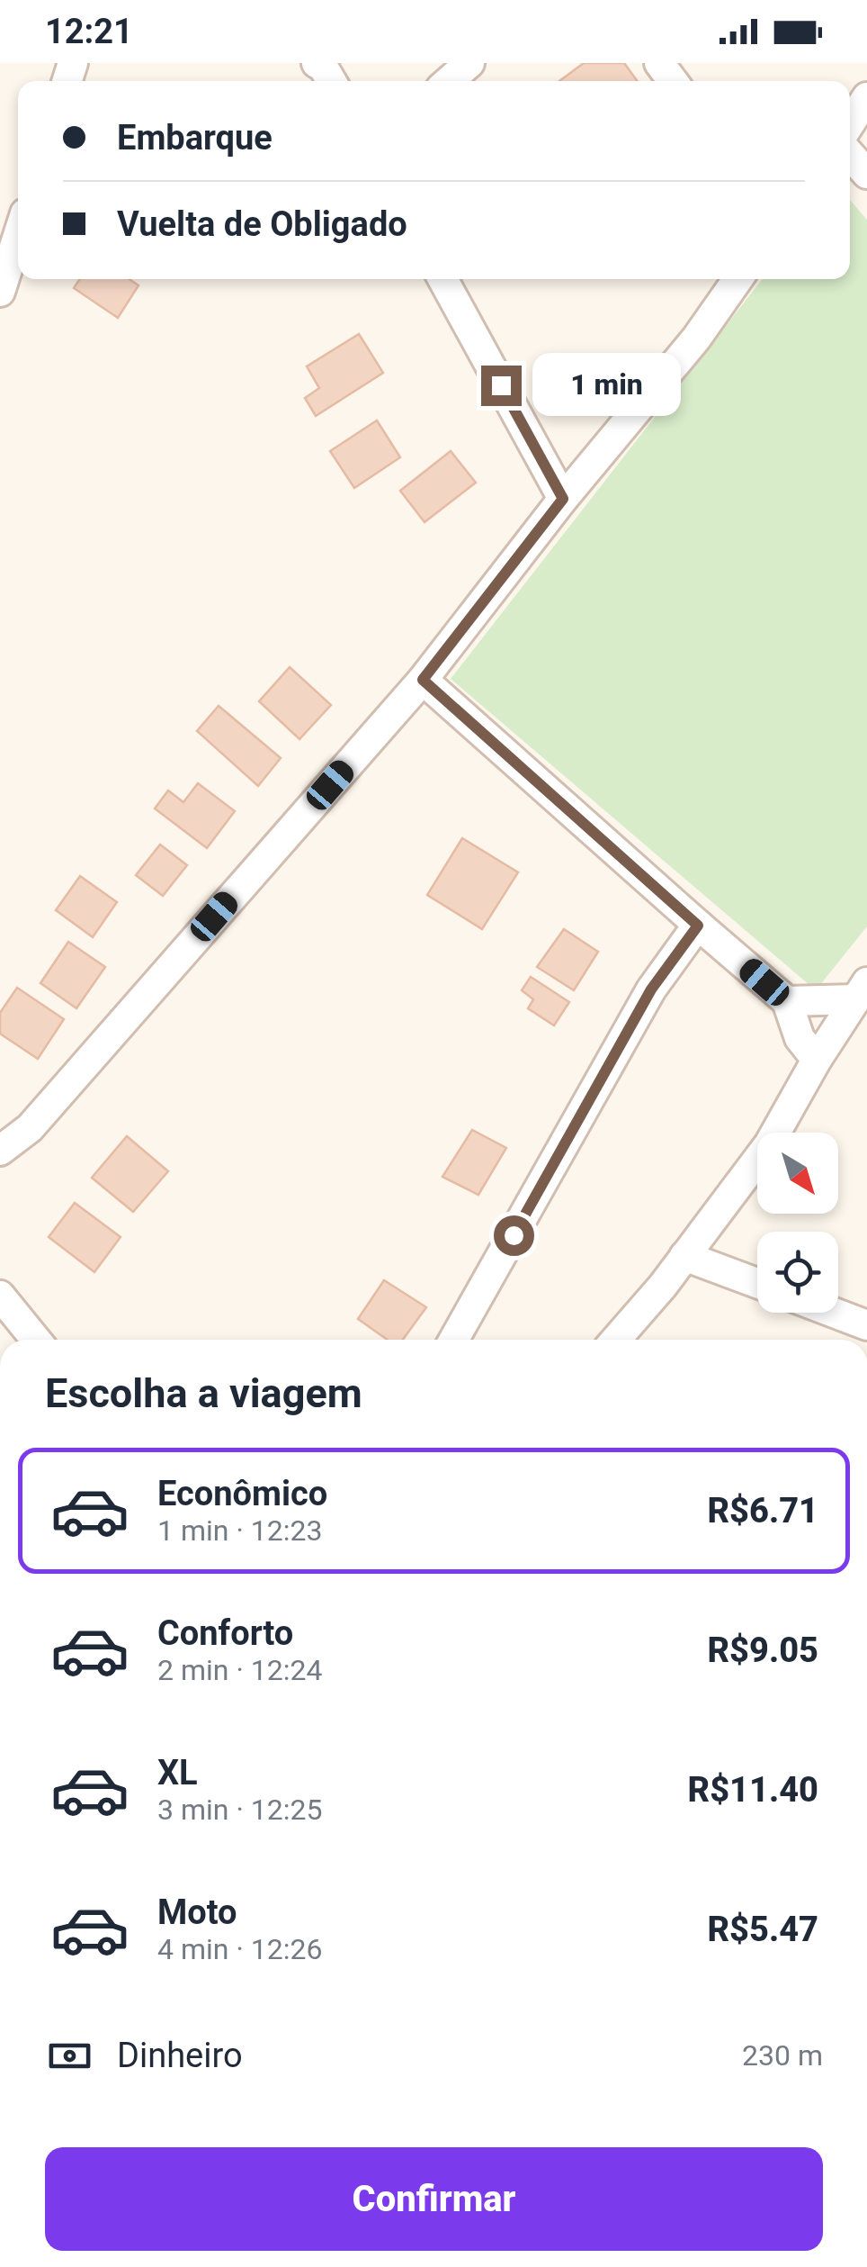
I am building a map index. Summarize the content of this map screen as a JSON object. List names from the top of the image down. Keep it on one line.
{"north":"bottom right","page":{"status":"12:21","banner":["Embarque","Vuelta de Obligado"],"bubble":"1 min","heading":"Escolha a viagem","list":[{"name":"Econômico","note":"1 min · 12:23","value":"R$6.71"},{"name":"Conforto","note":"2 min · 12:24","value":"R$9.05"},{"name":"XL","note":"3 min · 12:25","value":"R$11.40"},{"name":"Moto","note":"4 min · 12:26","value":"R$5.47"}],"pay":["Dinheiro","230 m"],"buttons":"Confirmar"}}
